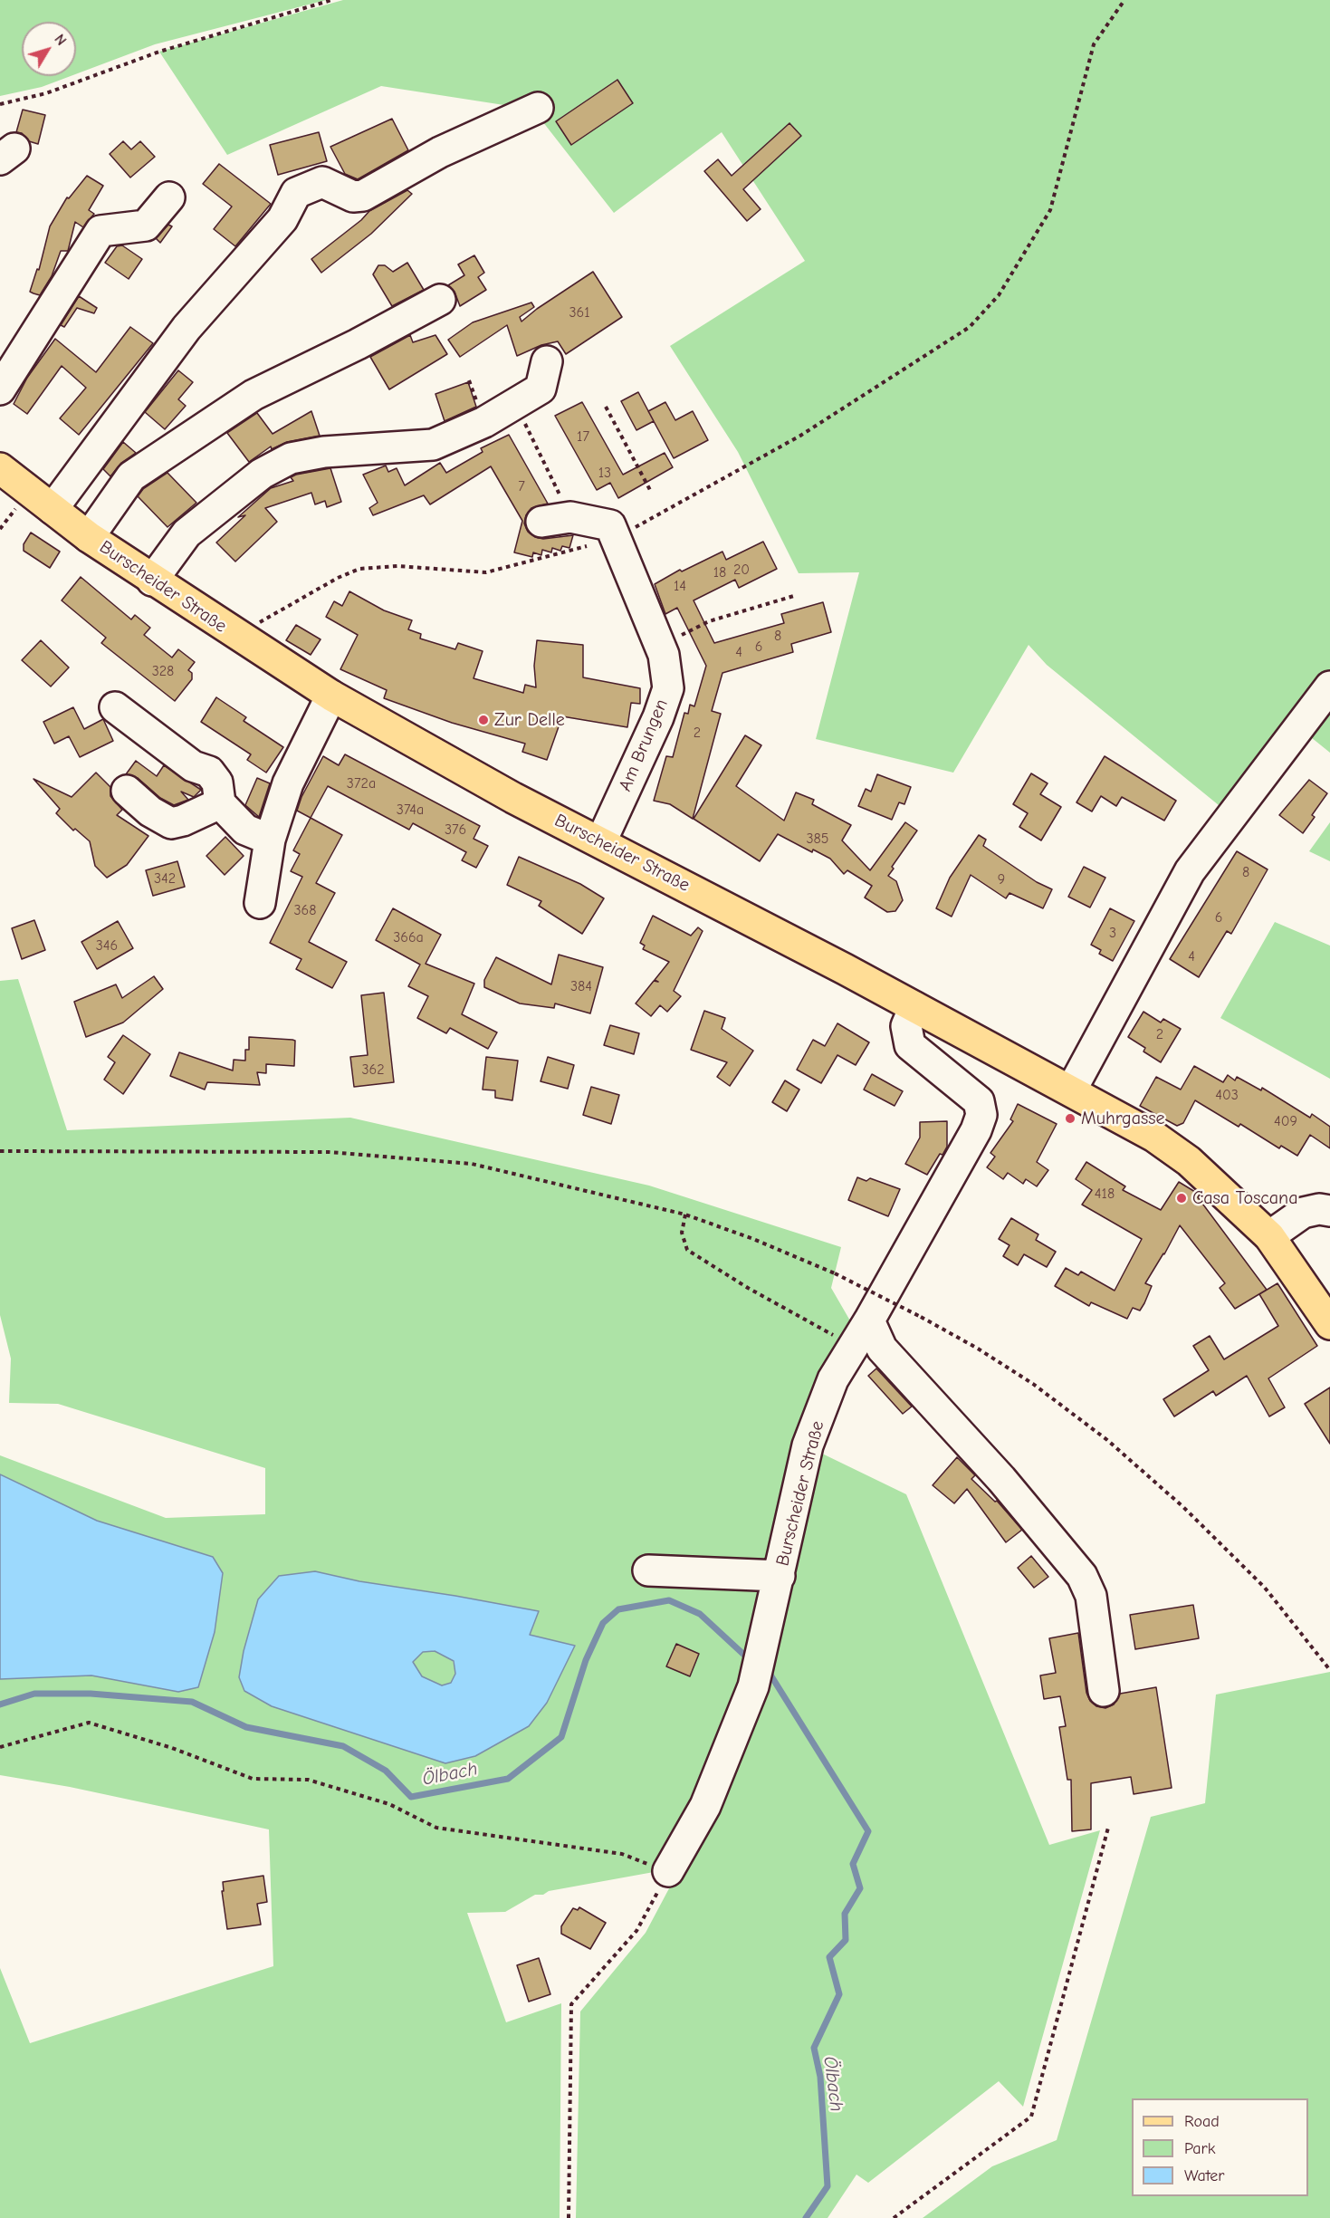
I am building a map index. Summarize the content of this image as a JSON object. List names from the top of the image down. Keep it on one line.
{"streets":{"main road":["Burscheider Straße"],"street":["Am Brungen"]},"crossings":[["Burscheider Straße","Am Brungen"]],"water":["Ölbach"],"places":["Zur Delle","Muhrgasse","Casa Toscana"],"house_numbers":["361","17","13","7","20","18","14","8","6","4","328","2","372a","374a","376","385","8","342","9","368","6","3","366a","346","4","384","2","362","403","409","418"],"legend":["Road","Park","Water"],"north":"top right"}
